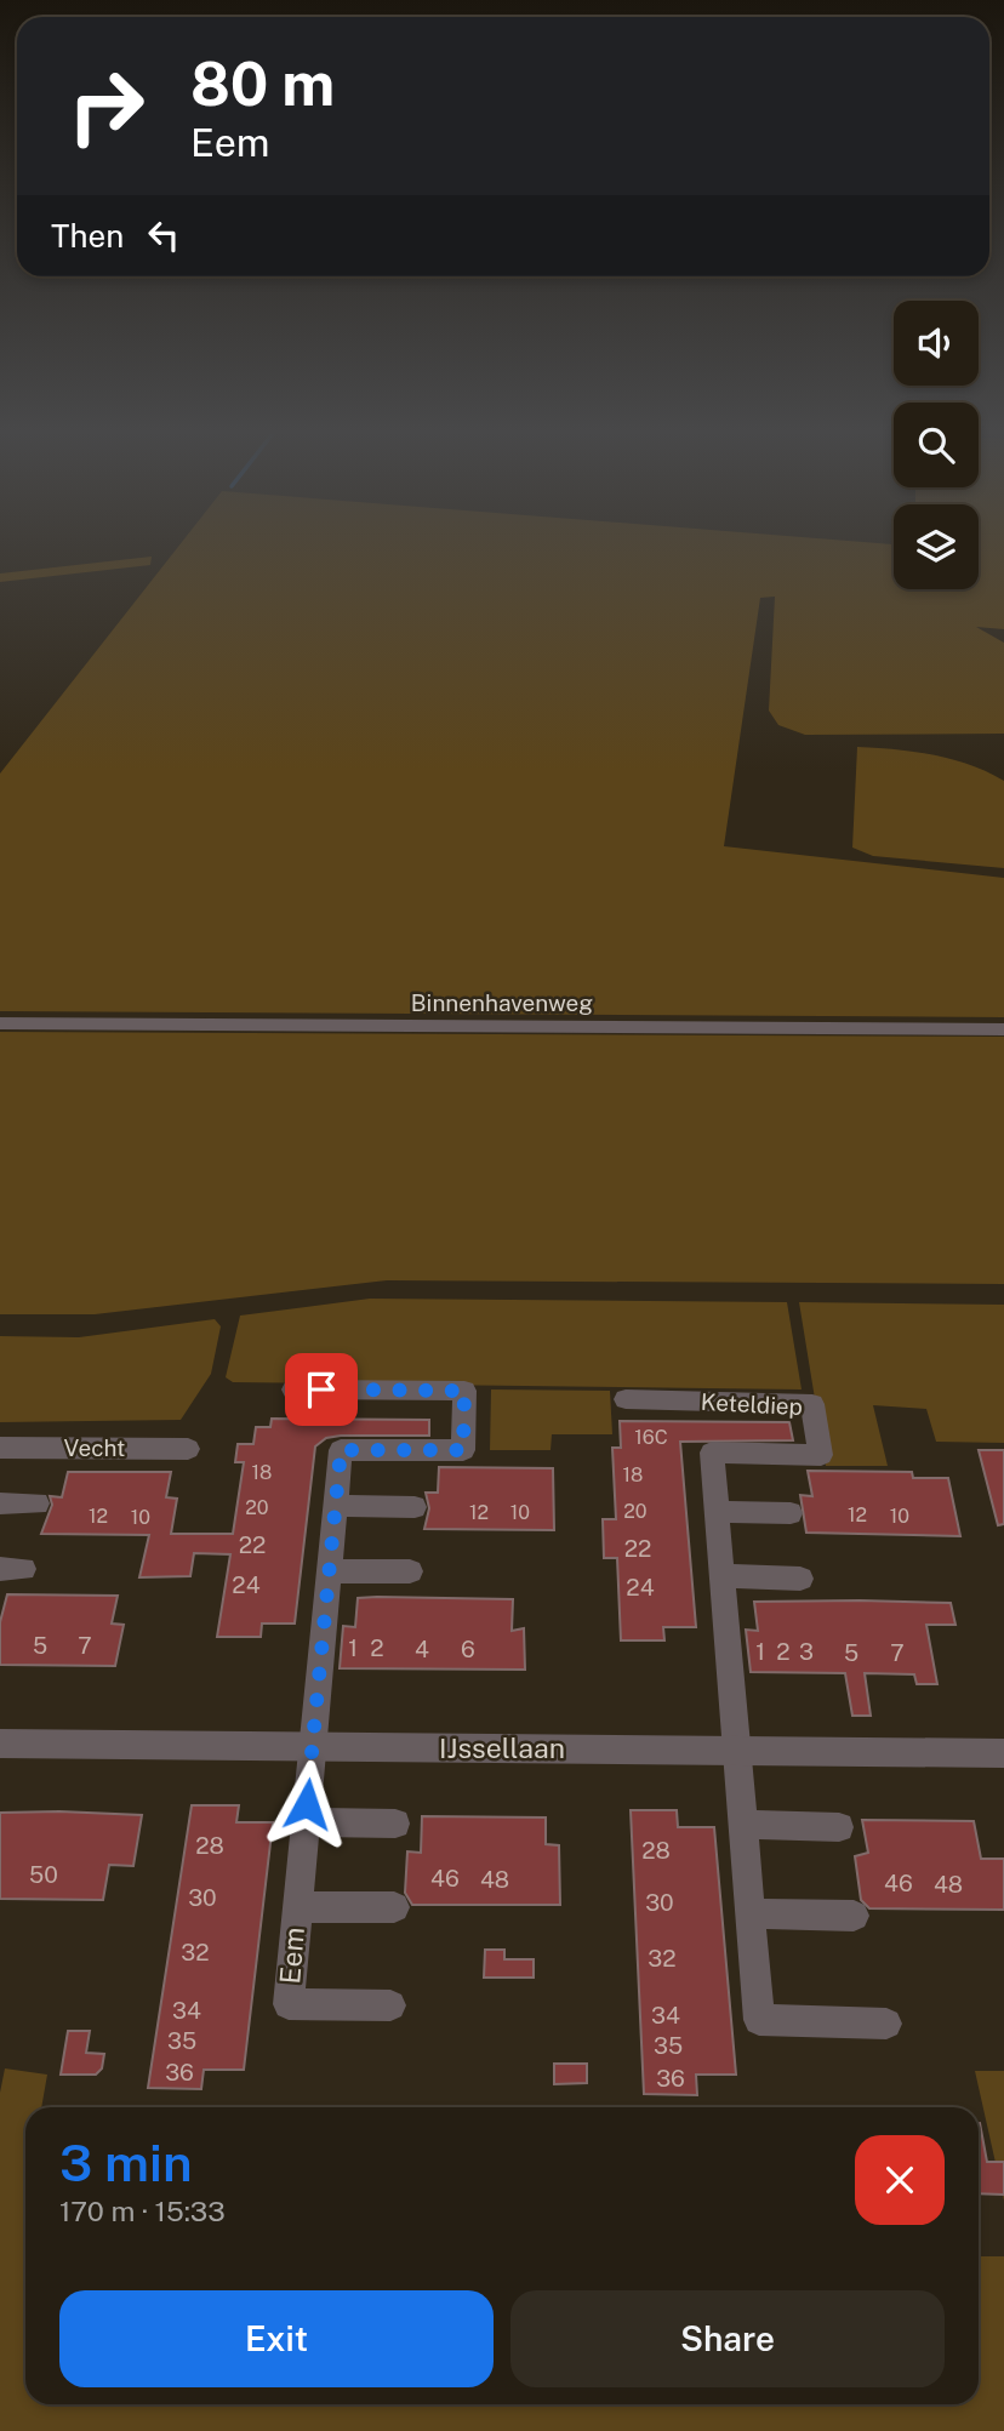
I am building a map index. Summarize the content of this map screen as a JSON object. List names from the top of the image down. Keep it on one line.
{"streets":{"street":["Binnenhavenweg","Keteldiep","Vecht","IJssellaan","Eem"]},"crossings":[["Keteldiep","IJssellaan"],["IJssellaan","Eem"]],"house_numbers":["16C","18","18","20","20","12","10","12","12","10","10","22","22","24","24","5","7","1","2","4","6","1","2","3","5","7","28","28","50","46","48","46","48","30","30","32","32","34","34","35","35","36","36"],"page":{"turn":["80 m","Eem"],"then":"Then","heading":["3 min","170 m · 15:33"],"buttons":["Exit","Share"]}}
